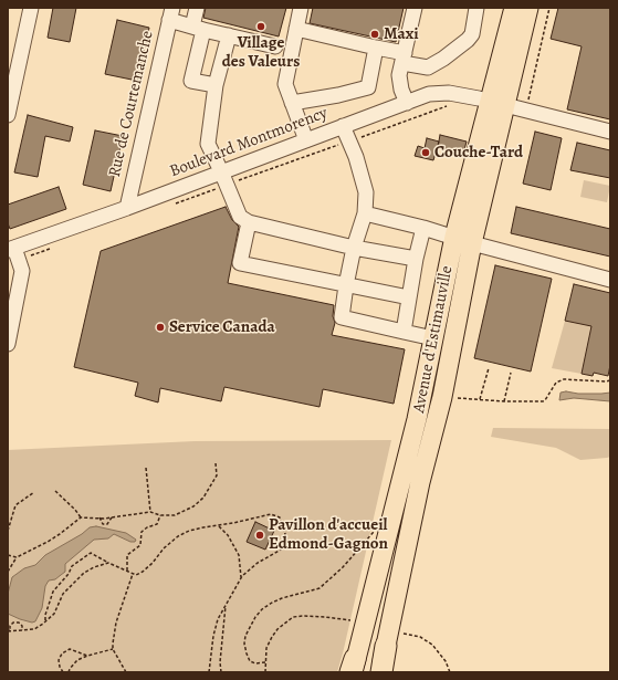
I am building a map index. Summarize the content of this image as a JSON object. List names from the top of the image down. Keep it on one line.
{"streets":{"main road":["Avenue d'Estimauville"],"street":["Rue de Courtemanche","Boulevard Montmorency"]},"crossings":[["Rue de Courtemanche","Boulevard Montmorency"],["Boulevard Montmorency","Avenue d'Estimauville"]],"places":["Village des Valeurs","Maxi","Couche-Tard","Service Canada","Pavillon d'accueil Edmond-Gagnon"]}
